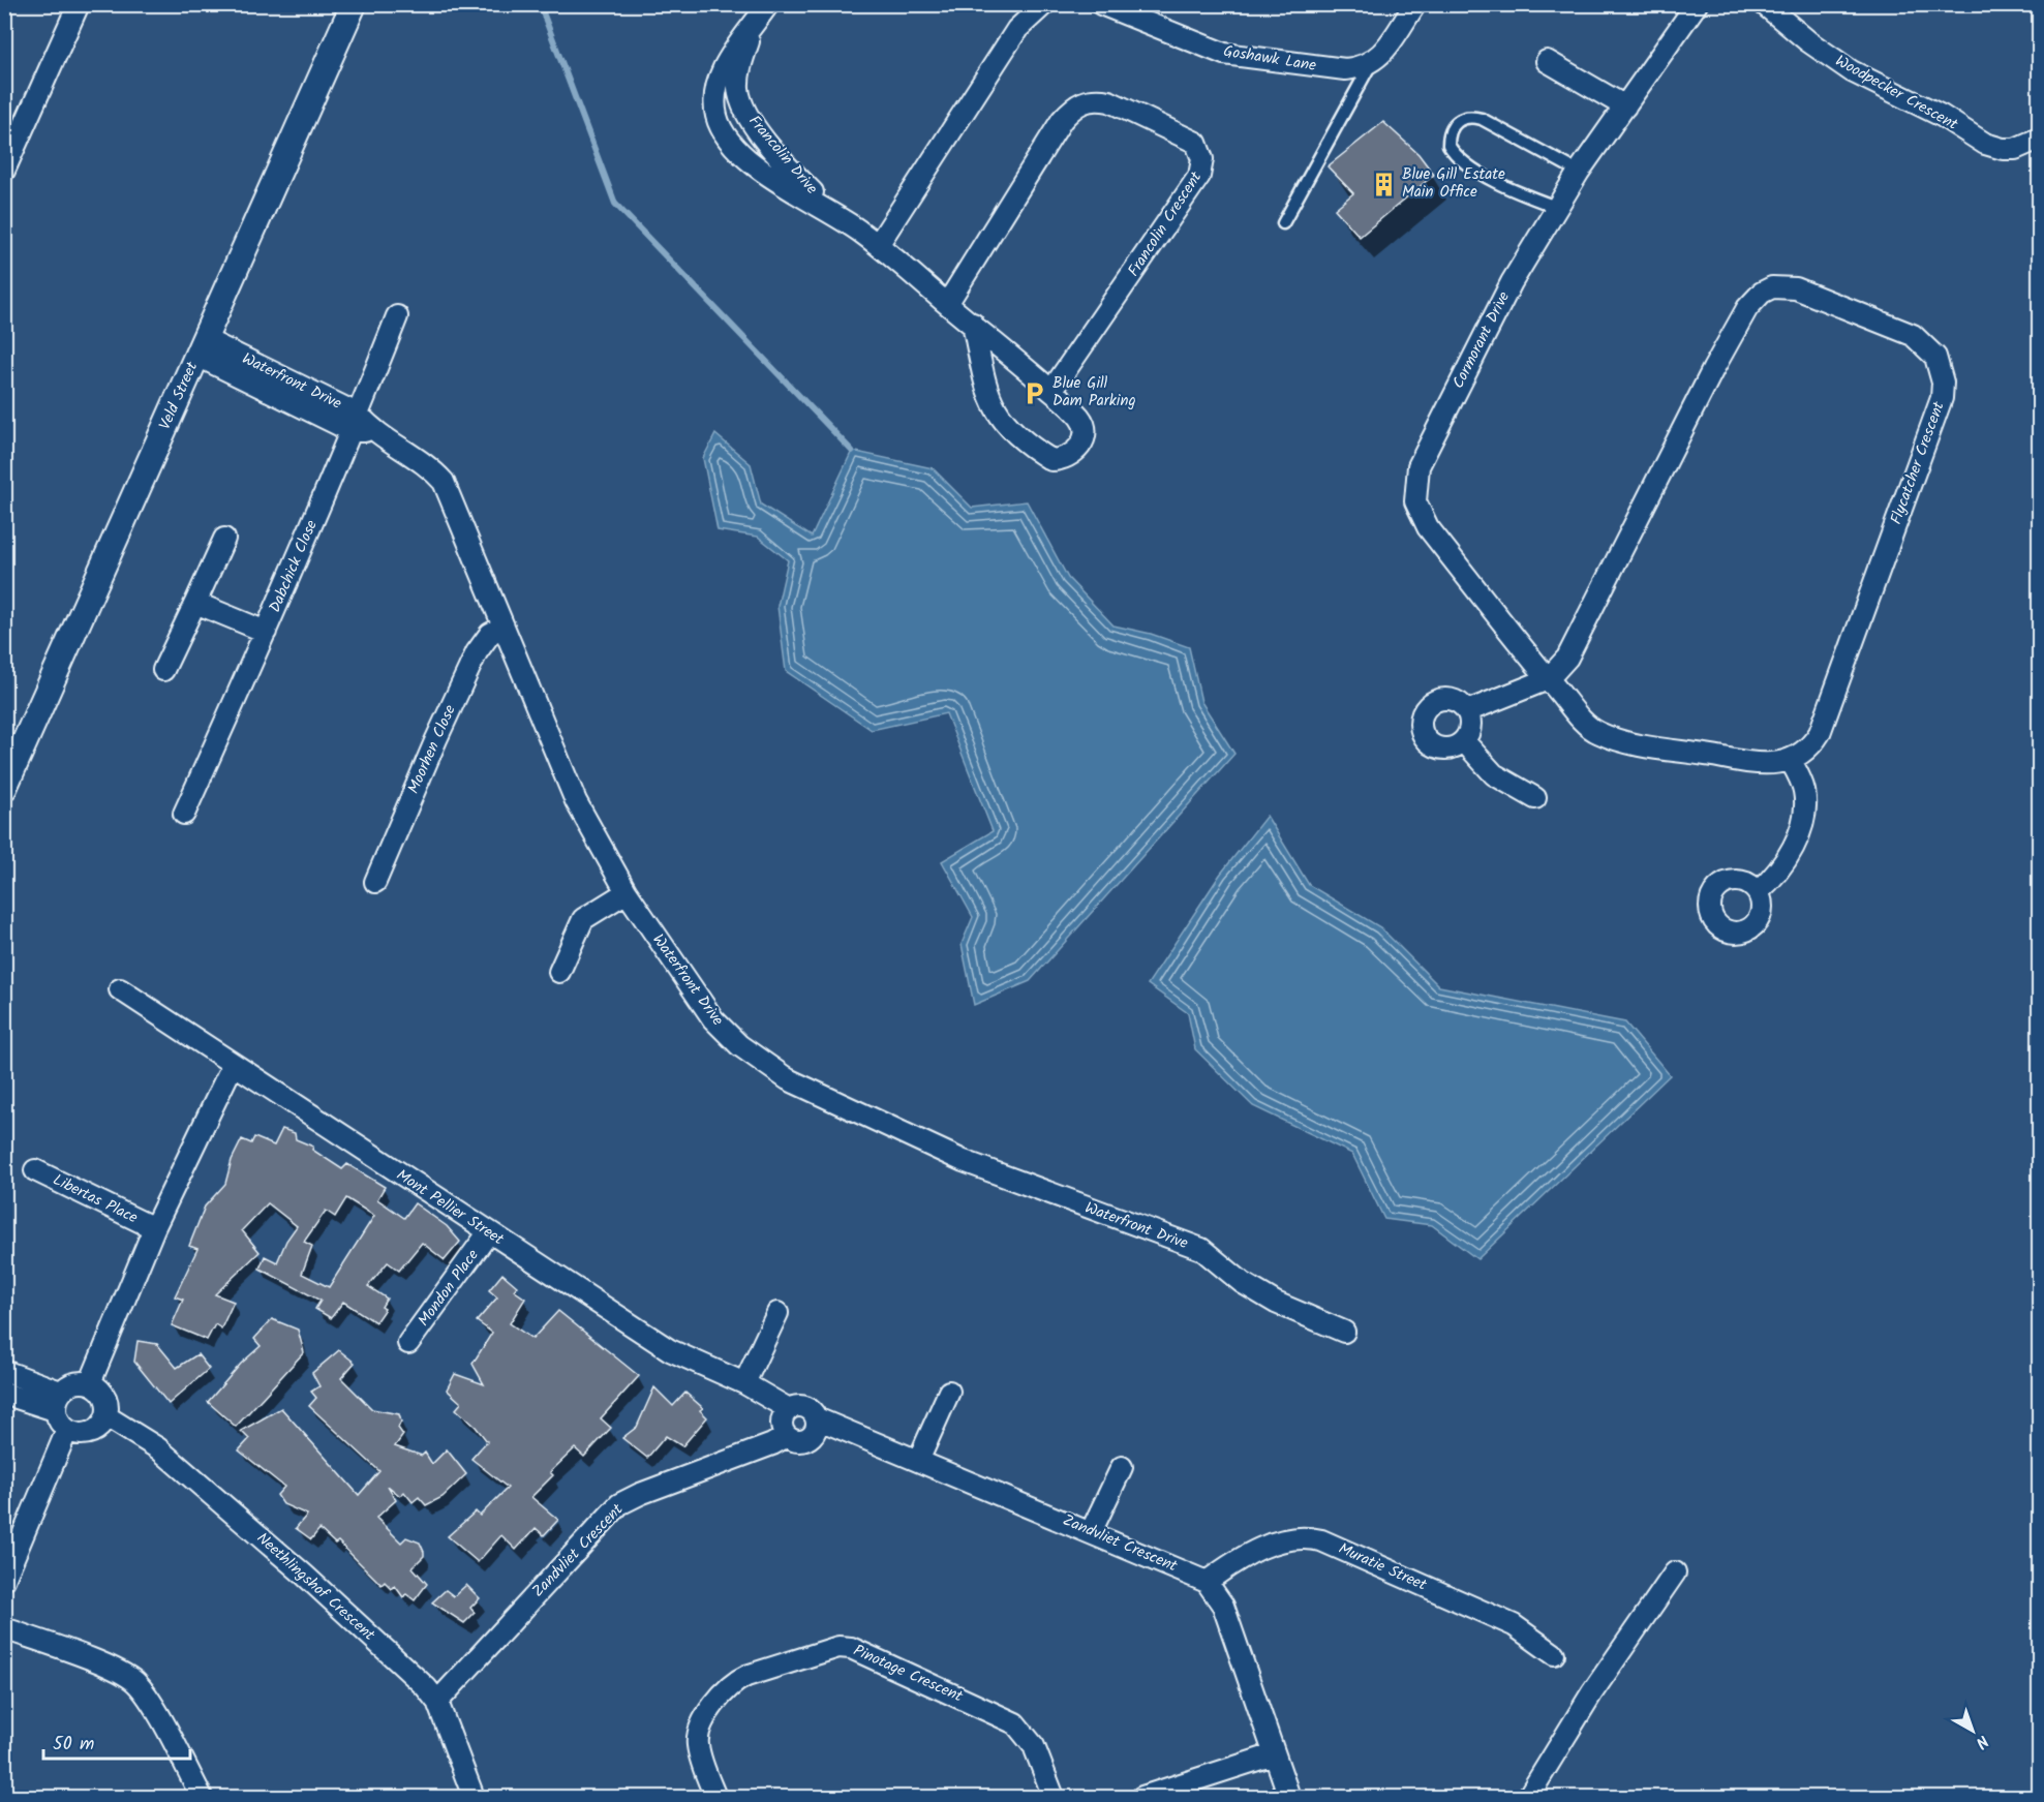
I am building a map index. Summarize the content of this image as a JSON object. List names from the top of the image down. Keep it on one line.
{"streets":{"street":["Goshawk Lane","Woodpecker Crescent","Francolin Drive","Francolin Crescent","Cormorant Drive","Waterfront Drive","Veld Street","Flycatcher Crescent","Dabchick Close","Moorhen Close","Libertas Place","Mont Pellier Street","Mondon Place","Zandvliet Crescent","Muratie Street","Neethlingshof Crescent","Pinotage Crescent"]},"crossings":[["Francolin Drive","Francolin Crescent"],["Cormorant Drive","Flycatcher Crescent"],["Waterfront Drive","Veld Street"],["Waterfront Drive","Dabchick Close"],["Waterfront Drive","Moorhen Close"],["Mont Pellier Street","Mondon Place"],["Mont Pellier Street","Zandvliet Crescent"],["Zandvliet Crescent","Muratie Street"],["Zandvliet Crescent","Neethlingshof Crescent"]],"places":{"building":["Blue Gill Estate Main Office"],"parking":["Blue Gill Dam Parking"]},"scale_bar":"50 m","north":"bottom right"}
